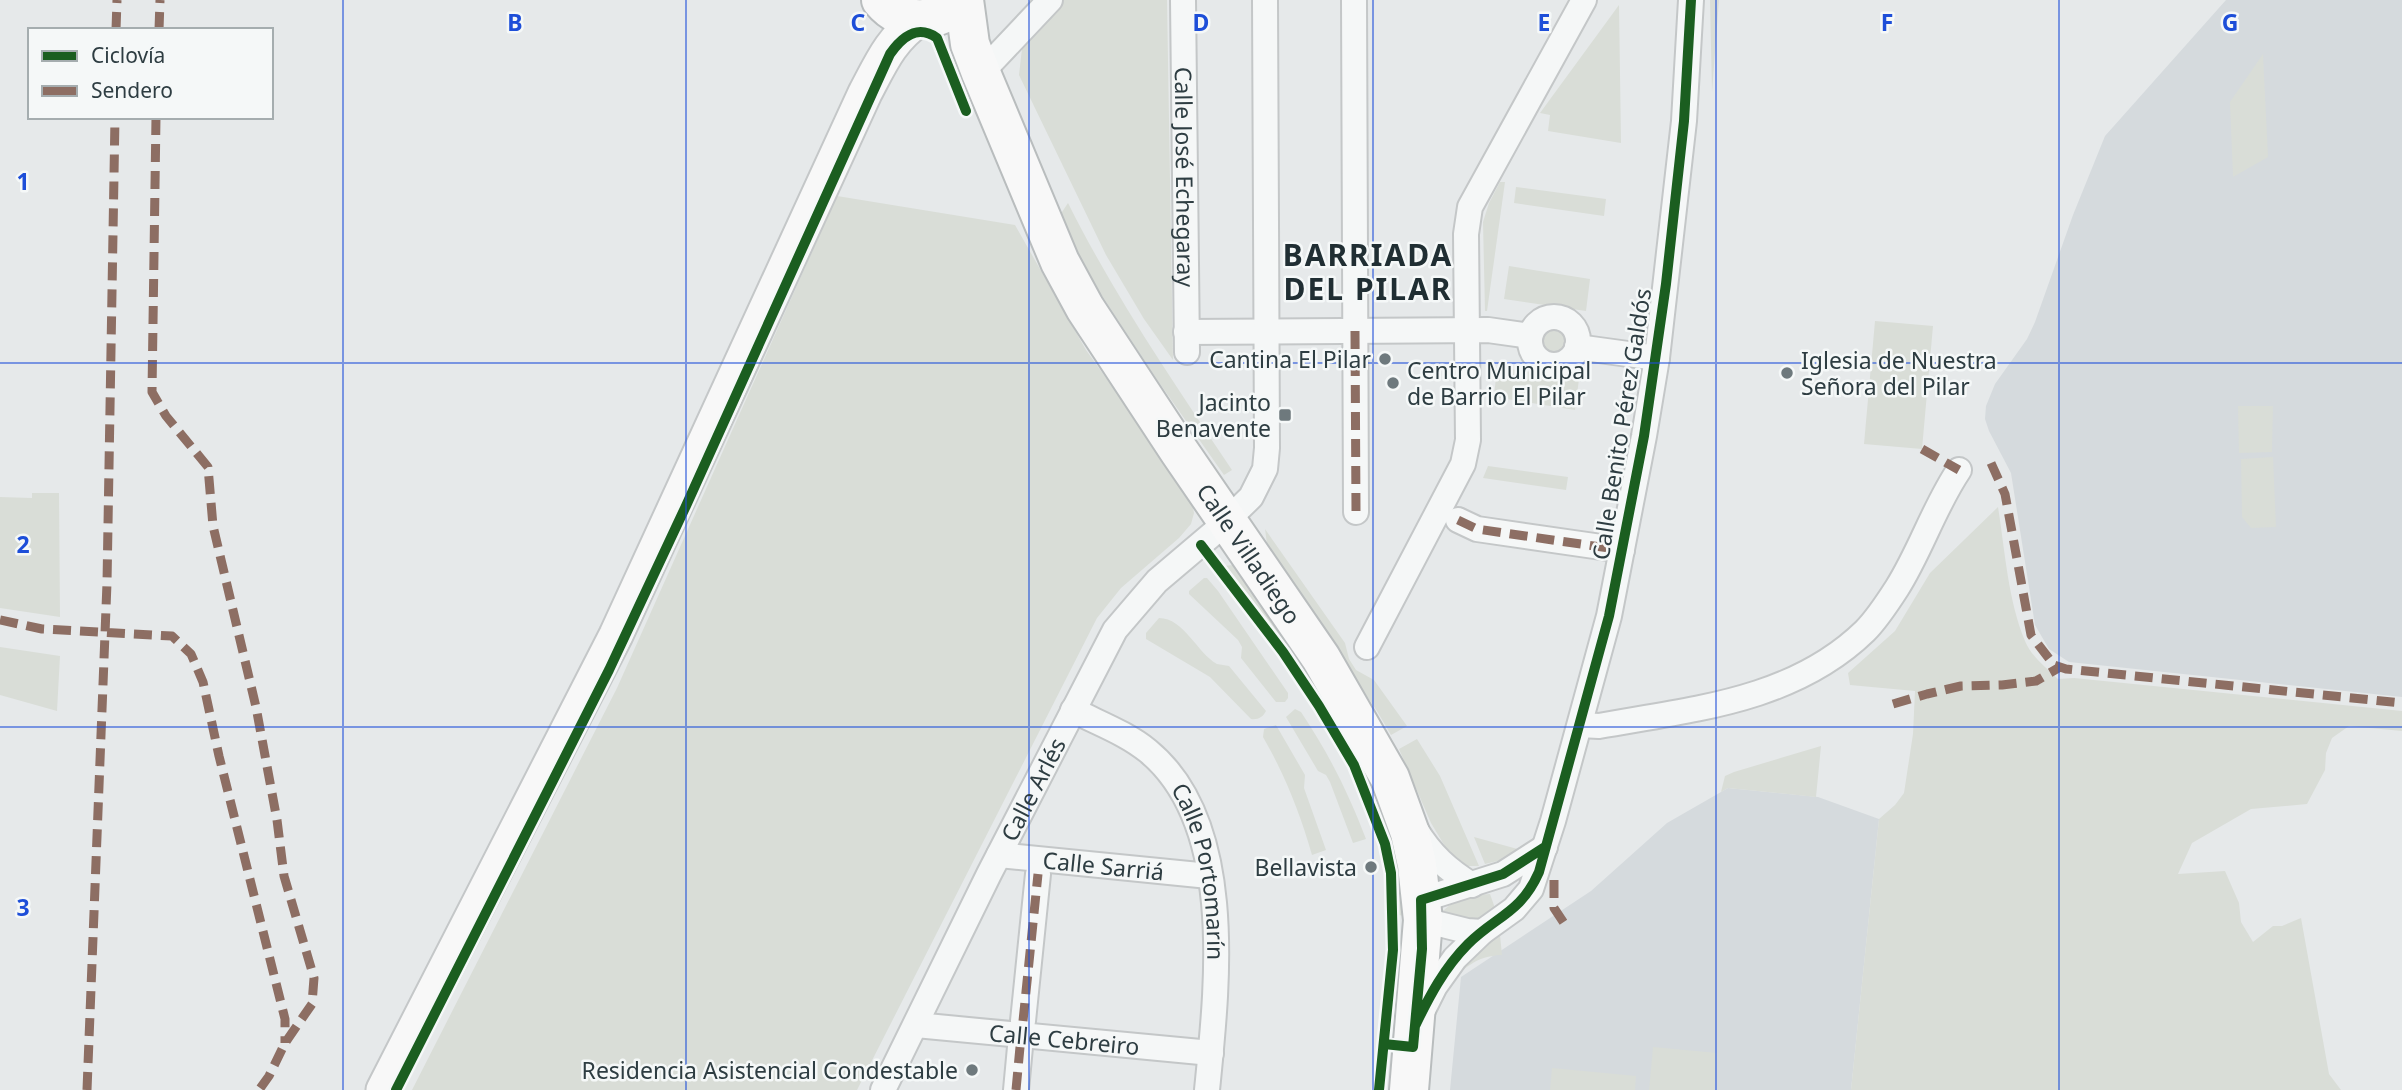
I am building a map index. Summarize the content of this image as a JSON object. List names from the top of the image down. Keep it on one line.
{"streets":{"highway":["Calle Villadiego"],"street":["Calle José Echegaray","Calle Benito Pérez Galdós","Calle Arlés","Calle Sarriá","Calle Portomarín","Calle Cebreiro"]},"crossings":[["Calle Benito Pérez Galdós","Calle Villadiego"],["Calle Villadiego","Calle Arlés"],["Calle Arlés","Calle Sarriá"],["Calle Arlés","Calle Portomarín"],["Calle Arlés","Calle Cebreiro"],["Calle Sarriá","Calle Portomarín"],["Calle Portomarín","Calle Cebreiro"]],"districts":["BARRIADA DEL PILAR"],"places":{"other":["Cantina El Pilar","Iglesia de Nuestra Señora del Pilar","Centro Municipal de Barrio El Pilar","Bellavista","Residencia Asistencial Condestable"],"transit":["Jacinto Benavente"]},"legend":["Ciclovía","Sendero"],"grid":{"columns":["B","C","D","E","F","G"],"rows":["1","2","3"]}}
